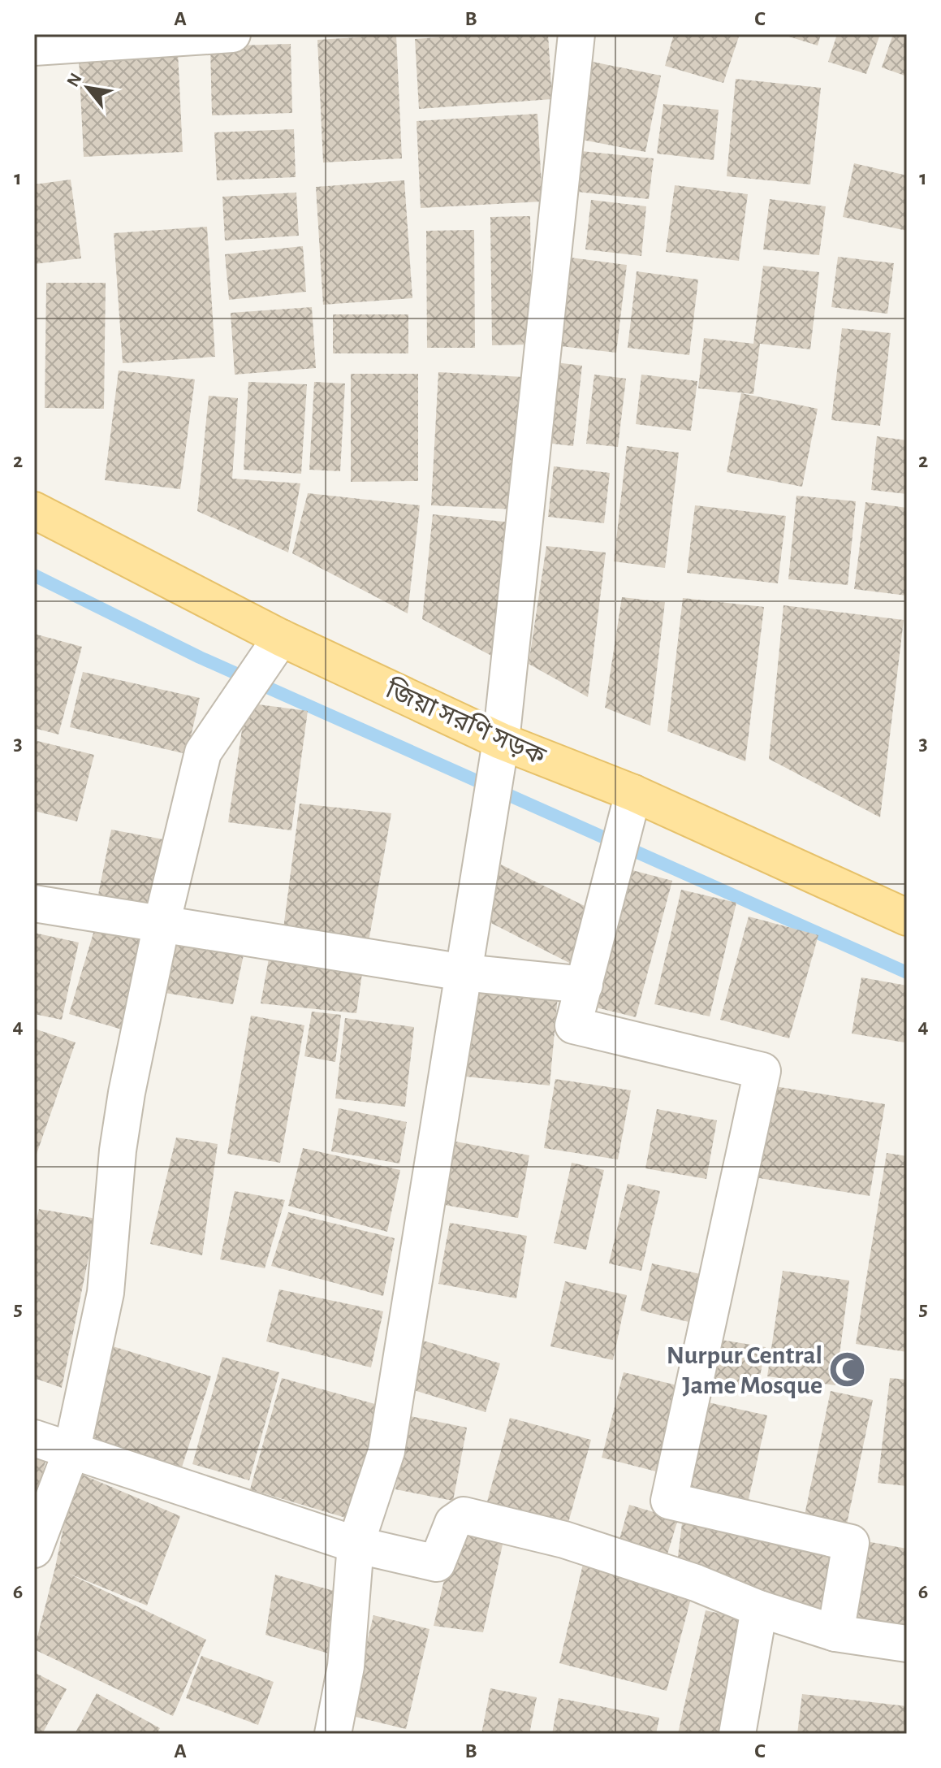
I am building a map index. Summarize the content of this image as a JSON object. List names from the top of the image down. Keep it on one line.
{"streets":{"main road":["জিয়া সরণি সড়ক"]},"places":{"mosque":["Nurpur Central Jame Mosque"]},"north":"top left","grid":{"columns":["A","B","C"],"rows":["1","2","3","4","5","6"]}}
